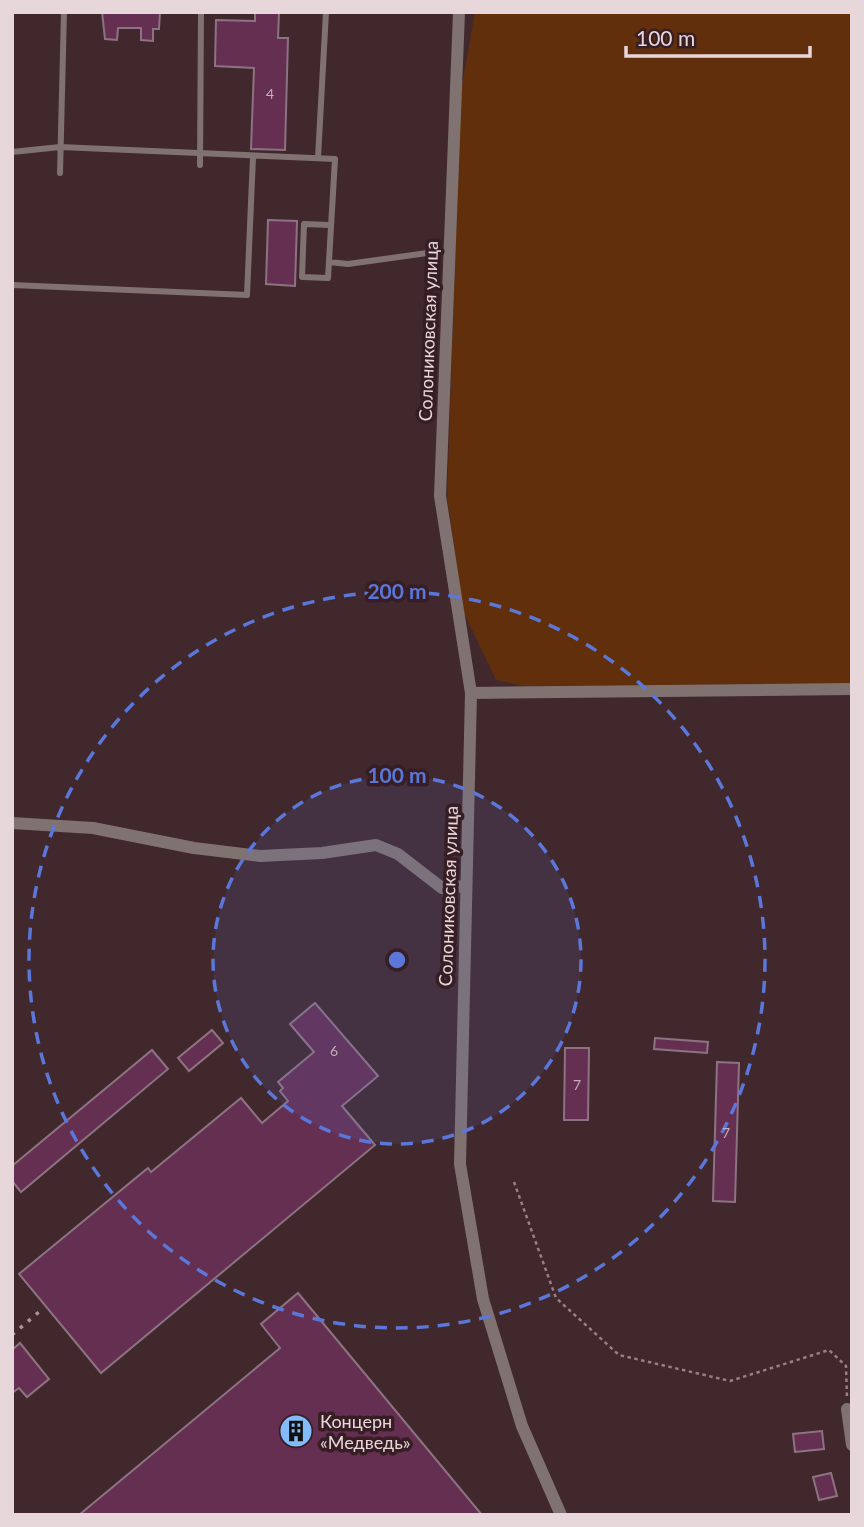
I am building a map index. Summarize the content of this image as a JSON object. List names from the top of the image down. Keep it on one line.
{"streets":{"street":["Солониковская улица"]},"places":{"building":["Концерн «Медведь»"]},"house_numbers":["4","6","7","7"],"scale_bar":"100 m","rings":["200 m","100 m"]}
